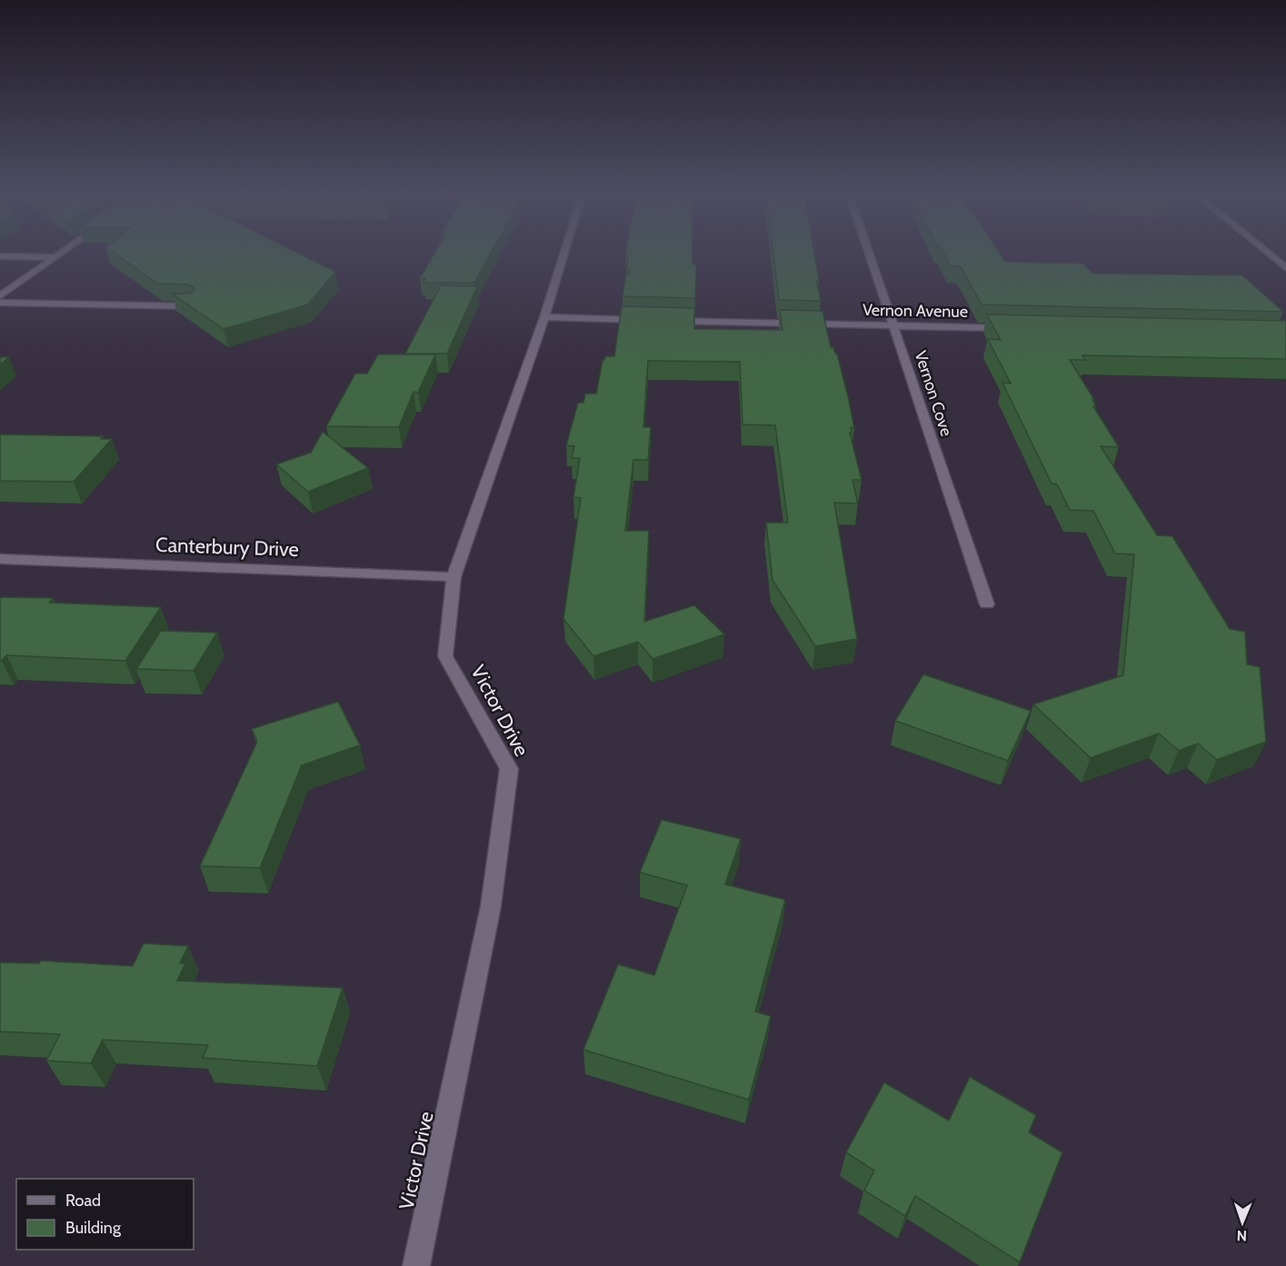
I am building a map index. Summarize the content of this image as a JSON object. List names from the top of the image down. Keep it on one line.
{"streets":{"street":["Vernon Avenue","Vernon Cove","Canterbury Drive","Victor Drive"]},"crossings":[["Vernon Avenue","Vernon Cove"],["Canterbury Drive","Victor Drive"]],"legend":["Road","Building"],"north":"bottom"}
